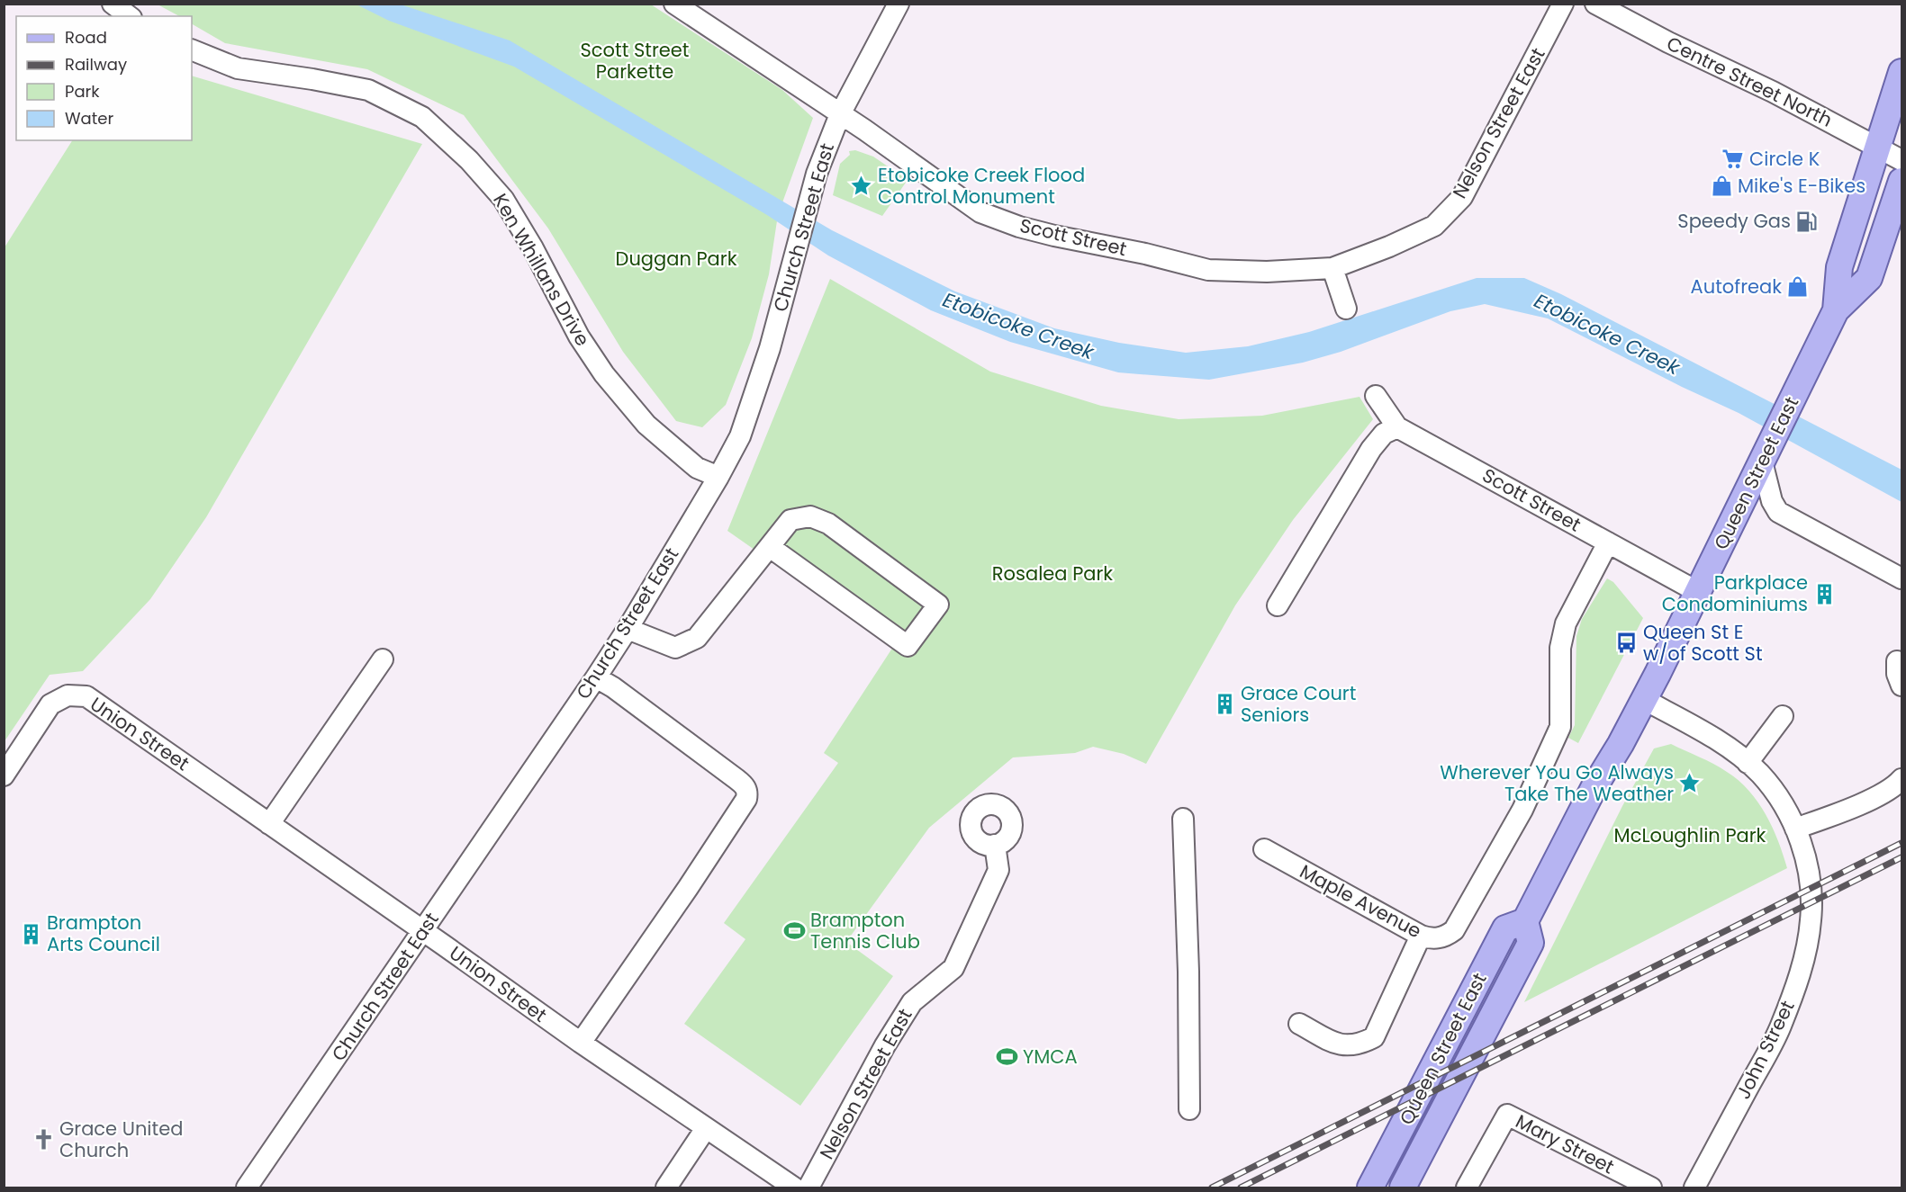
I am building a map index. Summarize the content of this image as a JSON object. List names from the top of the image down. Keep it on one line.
{"streets":{"main road":["Queen Street East"],"street":["Centre Street North","Nelson Street East","Church Street East","Scott Street","Ken Whillans Drive","Union Street","Maple Avenue","John Street","Mary Street"]},"crossings":[["Centre Street North","Queen Street East"],["Nelson Street East","Scott Street"],["Church Street East","Scott Street"],["Church Street East","Ken Whillans Drive"],["Church Street East","Union Street"],["Scott Street","Queen Street East"],["Scott Street","Maple Avenue"],["Queen Street East","John Street"]],"water":["Etobicoke Creek"],"parks":["Scott Street Parkette","Duggan Park","Rosalea Park","McLoughlin Park"],"places":{"supermarket":["Circle K"],"place":["Etobicoke Creek Flood Control Monument","Wherever You Go Always Take The Weather"],"shop":["Mike's E-Bikes","Autofreak"],"fuel station":["Speedy Gas"],"building":["Parkplace Condominiums","Grace Court Seniors","Brampton Arts Council"],"bus stop":["Queen St E w/of Scott St"],"sports":["Brampton Tennis Club","YMCA"],"church":["Grace United Church"]},"legend":["Road","Railway","Park","Water"]}
